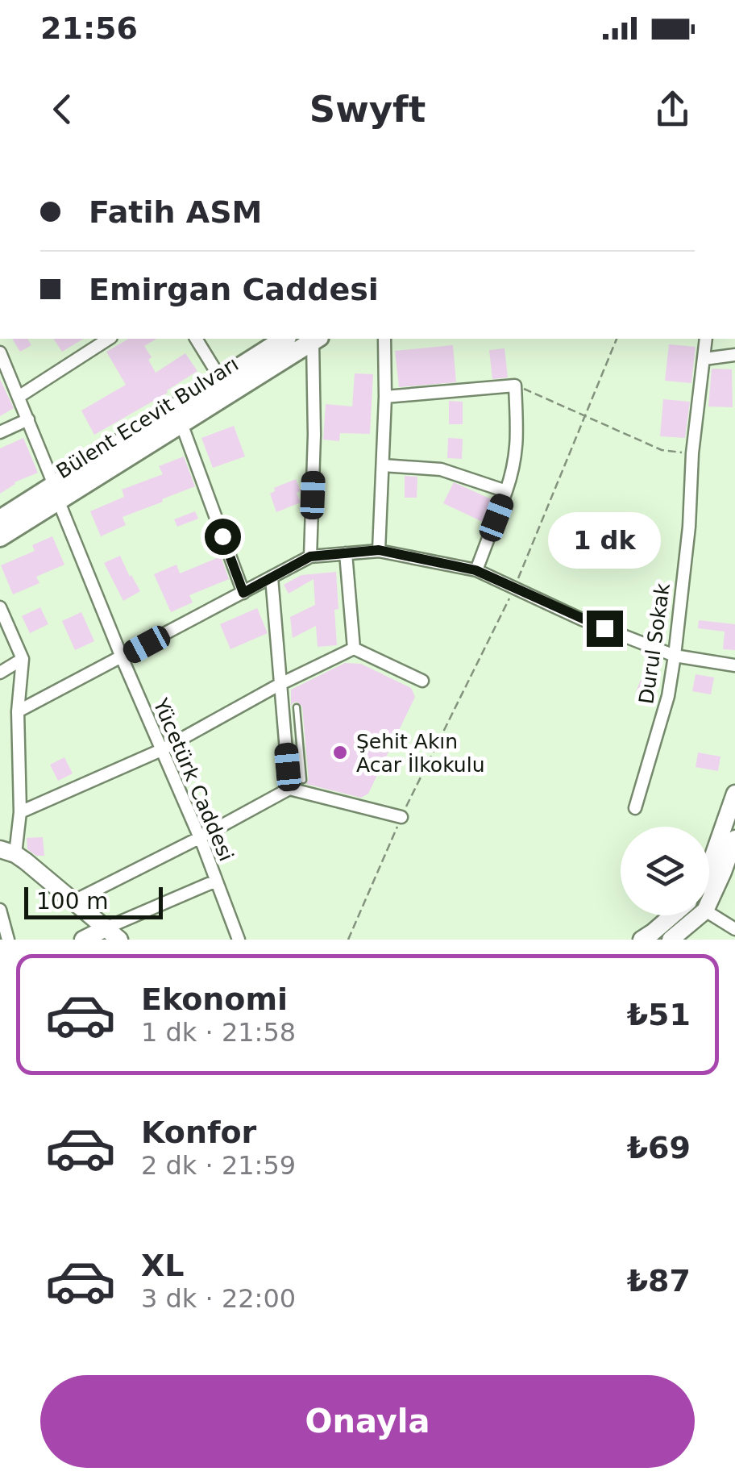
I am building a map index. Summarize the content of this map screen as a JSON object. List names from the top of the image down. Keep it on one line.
{"streets":{"main road":["Bülent Ecevit Bulvarı"],"street":["Durul Sokak","Yücetürk Caddesi"]},"crossings":[["Bülent Ecevit Bulvarı","Yücetürk Caddesi"]],"places":["Şehit Akın Acar İlkokulu"],"scale_bar":"100 m","page":{"status":"21:56","header":"Swyft","banner":["Fatih ASM","Emirgan Caddesi"],"bubble":"1 dk","scale":"100 m","list":[{"name":"Ekonomi","note":"1 dk · 21:58","value":"₺51"},{"name":"Konfor","note":"2 dk · 21:59","value":"₺69"},{"name":"XL","note":"3 dk · 22:00","value":"₺87"}],"buttons":"Onayla"}}
